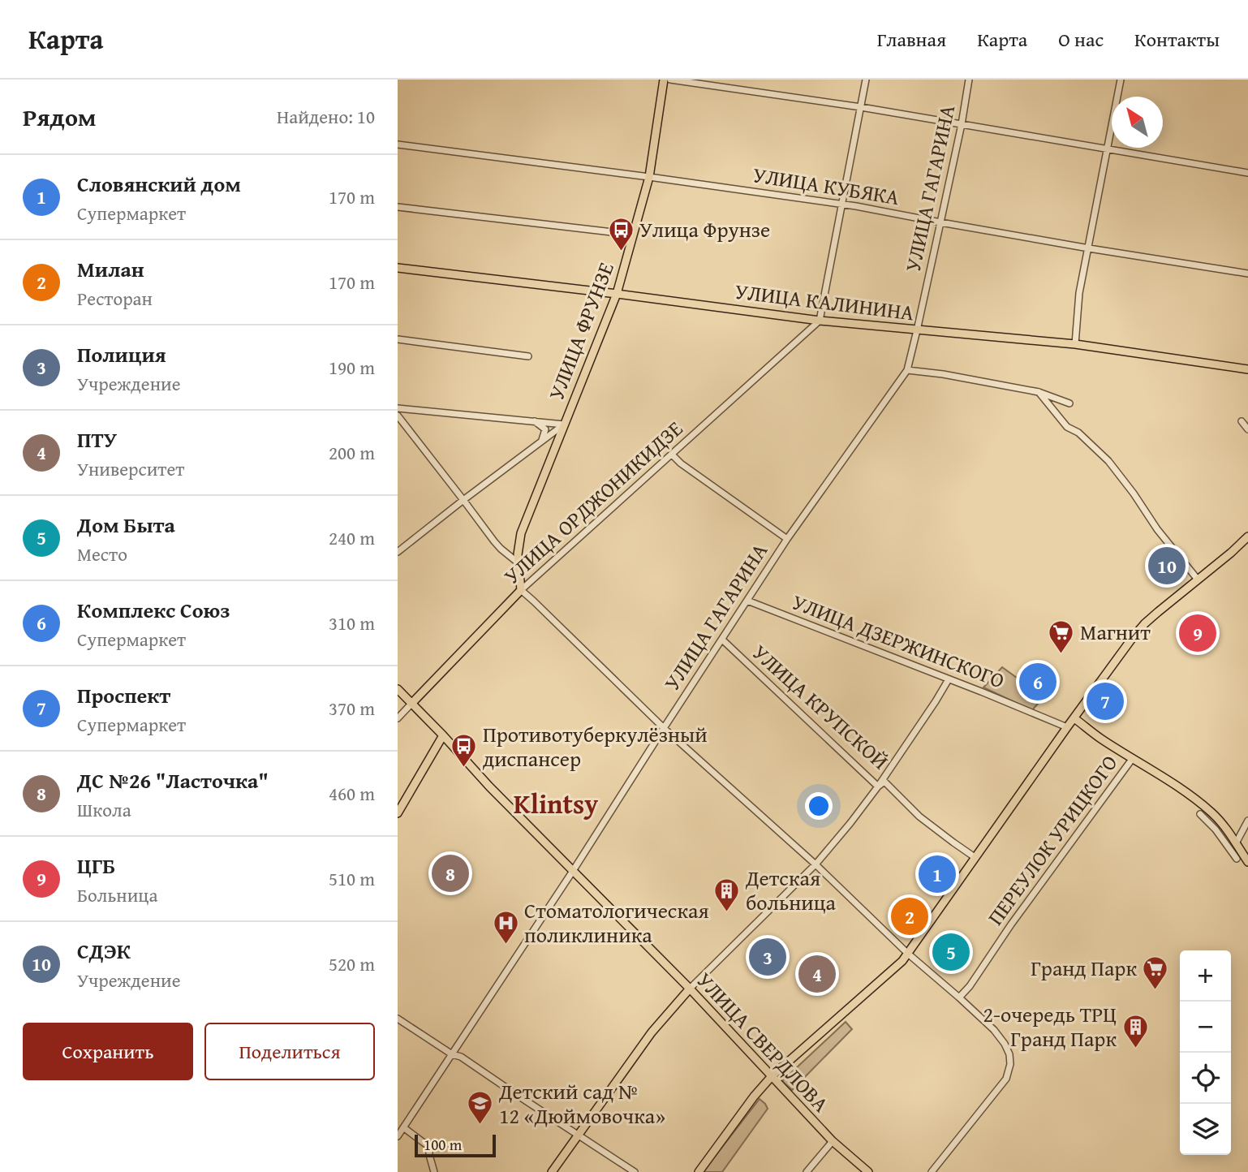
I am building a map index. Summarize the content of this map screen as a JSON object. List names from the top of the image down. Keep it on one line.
{"streets":{"main road":["УЛИЦА КАЛИНИНА","УЛИЦА ФРУНЗЕ","УЛИЦА ОРДЖОНИКИДЗЕ","УЛИЦА СВЕРДЛОВА"],"street":["УЛИЦА КУБЯКА","УЛИЦА ГАГАРИНА","УЛИЦА ДЗЕРЖИНСКОГО","УЛИЦА КРУПСКОЙ","ПЕРЕУЛОК УРИЦКОГО"]},"crossings":[["УЛИЦА КУБЯКА","УЛИЦА ГАГАРИНА"],["УЛИЦА КУБЯКА","УЛИЦА ФРУНЗЕ"],["УЛИЦА ГАГАРИНА","УЛИЦА КАЛИНИНА"],["УЛИЦА ГАГАРИНА","УЛИЦА ДЗЕРЖИНСКОГО"],["УЛИЦА ГАГАРИНА","УЛИЦА КРУПСКОЙ"],["УЛИЦА ГАГАРИНА","УЛИЦА СВЕРДЛОВА"],["УЛИЦА КАЛИНИНА","УЛИЦА ФРУНЗЕ"],["УЛИЦА КАЛИНИНА","УЛИЦА ОРДЖОНИКИДЗЕ"],["УЛИЦА ФРУНЗЕ","УЛИЦА ОРДЖОНИКИДЗЕ"],["УЛИЦА ОРДЖОНИКИДЗЕ","УЛИЦА СВЕРДЛОВА"]],"districts":["Klintsy"],"places":{"bus stop":["Улица Фрунзе","Противотуберкулёзный диспансер"],"supermarket":["Магнит","Гранд Парк"],"building":["Детская больница","2-очередь ТРЦ Гранд Парк"],"hospital":["Стоматологическая поликлиника"],"school or university":["Детский сад № 12 «Дюймовочка»"]},"scale_bar":"100 m","north":"top left","page":{"header":"Карта","nav":["Главная","Карта","О нас","Контакты"],"heading":["Рядом","Найдено: 10"],"list":[{"mark":"1","name":"Словянский дом","note":"Супермаркет","value":"170 m"},{"mark":"2","name":"Милан","note":"Ресторан","value":"170 m"},{"mark":"3","name":"Полиция","note":"Учреждение","value":"190 m"},{"mark":"4","name":"ПТУ","note":"Университет","value":"200 m"},{"mark":"5","name":"Дом Быта","note":"Место","value":"240 m"},{"mark":"6","name":"Комплекс Союз","note":"Супермаркет","value":"310 m"},{"mark":"7","name":"Проспект","note":"Супермаркет","value":"370 m"},{"mark":"8","name":"ДС №26 \"Ласточка\"","note":"Школа","value":"460 m"},{"mark":"9","name":"ЦГБ","note":"Больница","value":"510 m"},{"mark":"10","name":"СДЭК","note":"Учреждение","value":"520 m"}],"pins":["10","9","6","7","8","1","2","5","3","4"],"map_buttons":["+","−"],"buttons":["Сохранить","Поделиться"],"scale":"100 m"}}
